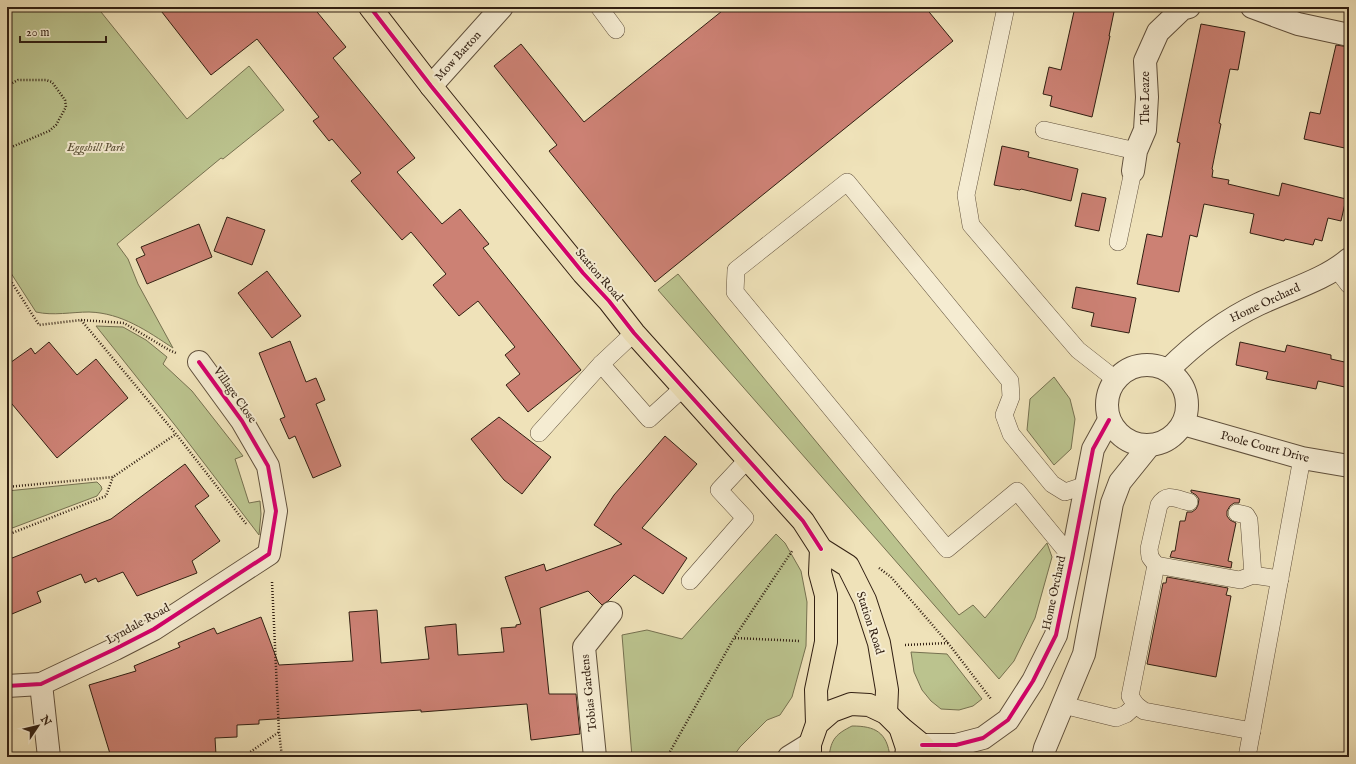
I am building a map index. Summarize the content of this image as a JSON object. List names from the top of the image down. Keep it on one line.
{"streets":{"main road":["Station Road"],"street":["Mow Barton","The Leaze","Home Orchard","Village Close","Poole Court Drive","Lyndale Road","Tobias Gardens"]},"crossings":[["Mow Barton","Station Road"],["Home Orchard","Poole Court Drive"],["Village Close","Lyndale Road"]],"parks":["Eggshill Park"],"scale_bar":"20 m","north":"top right"}
